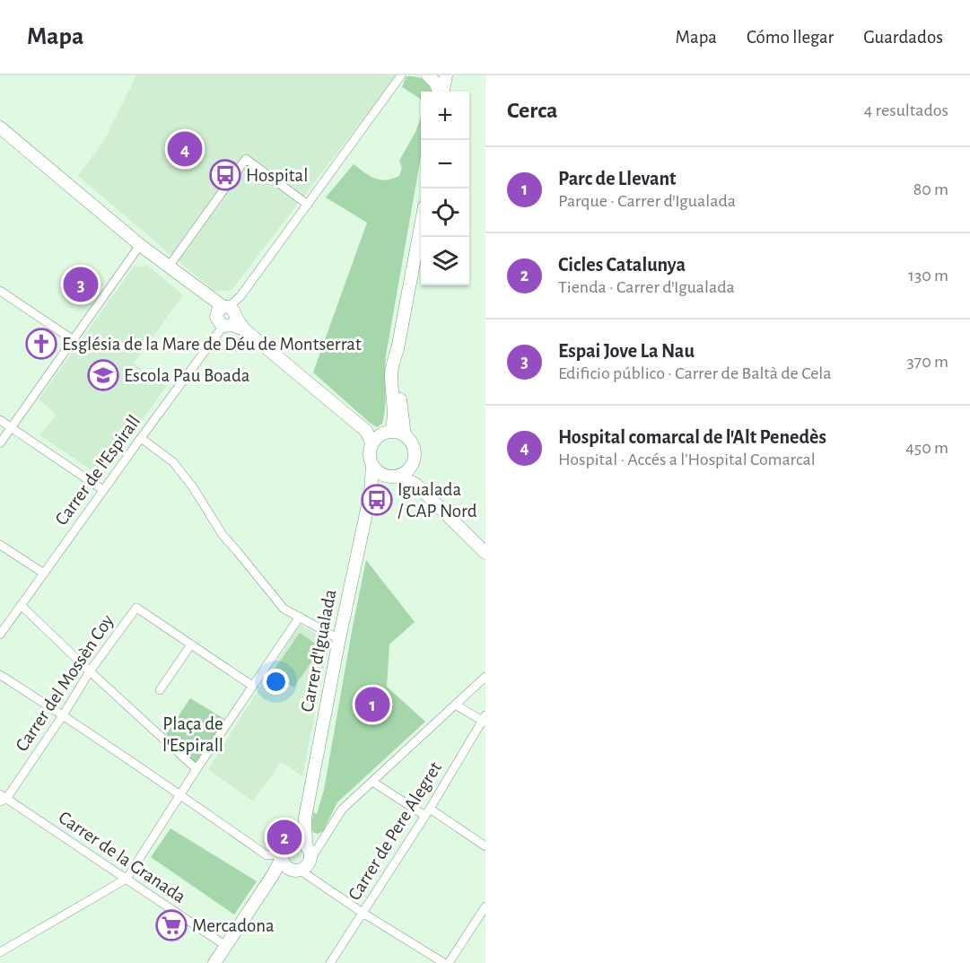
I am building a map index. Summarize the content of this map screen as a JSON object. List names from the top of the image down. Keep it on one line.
{"streets":{"street":["Carrer de l'Espirall","Carrer d'Igualada","Carrer del Mossèn Coy","Carrer de Pere Alegret","Carrer de la Granada"]},"crossings":[["Carrer del Mossèn Coy","Carrer de la Granada"]],"parks":["Plaça de l'Espirall"],"places":{"bus stop":["Hospital","Igualada / CAP Nord"],"church":["Església de la Mare de Déu de Montserrat"],"school or university":["Escola Pau Boada"],"supermarket":["Mercadona"]},"page":{"header":"Mapa","nav":["Mapa","Cómo llegar","Guardados"],"heading":["Cerca","4 resultados"],"map_buttons":["+","−"],"pins":["4","3","1","2"],"list":[{"mark":"1","name":"Parc de Llevant","note":"Parque · Carrer d'Igualada","value":"80 m"},{"mark":"2","name":"Cicles Catalunya","note":"Tienda · Carrer d'Igualada","value":"130 m"},{"mark":"3","name":"Espai Jove La Nau","note":"Edificio público · Carrer de Baltà de Cela","value":"370 m"},{"mark":"4","name":"Hospital comarcal de l'Alt Penedès","note":"Hospital · Accés a l'Hospital Comarcal","value":"450 m"}]}}
